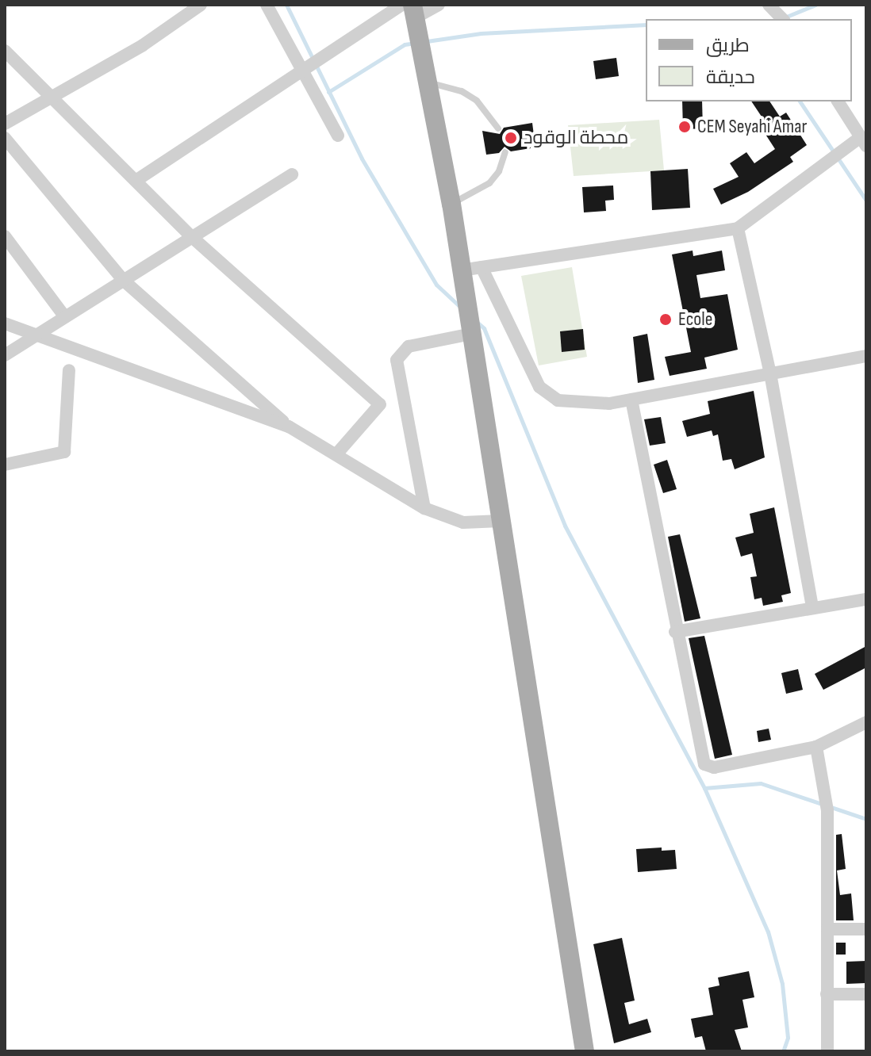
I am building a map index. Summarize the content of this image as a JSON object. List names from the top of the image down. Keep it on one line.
{"places":["CEM Seyahi Amar","محطة الوقود","Ecole"],"legend":["طريق","حديقة"]}
